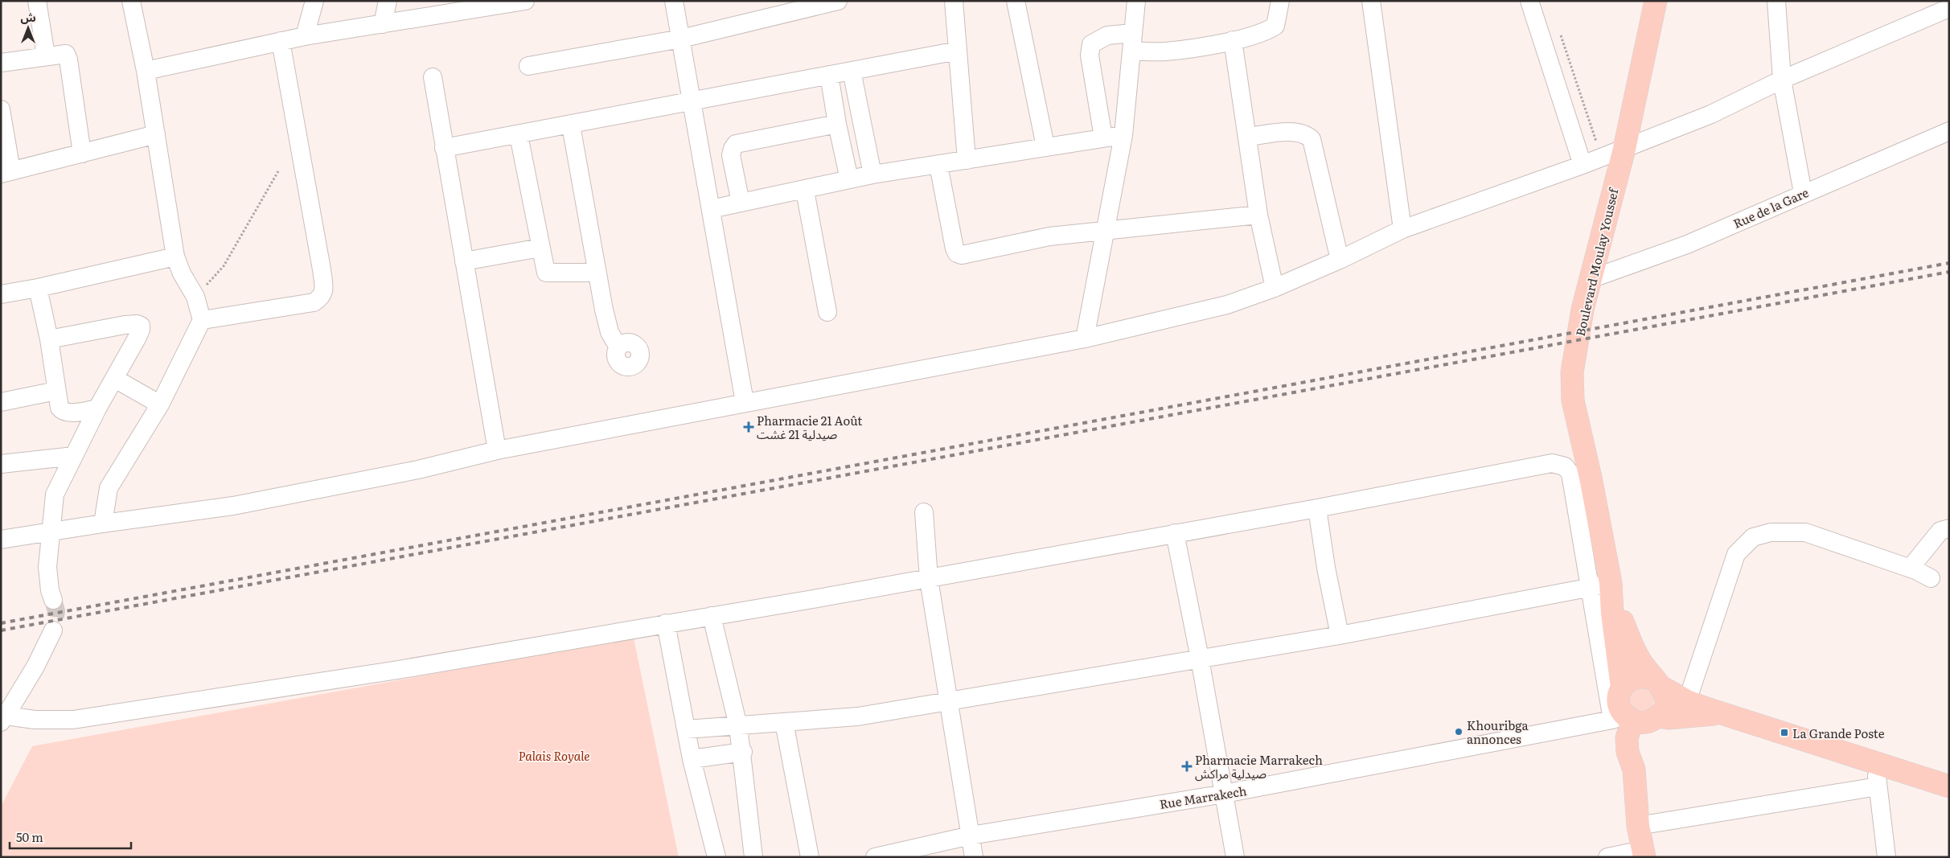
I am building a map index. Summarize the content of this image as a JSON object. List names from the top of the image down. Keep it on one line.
{"streets":{"main road":["Boulevard Moulay Youssef"],"street":["Rue de la Gare","Rue Marrakech"]},"crossings":[["Rue de la Gare","Boulevard Moulay Youssef"]],"parks":["Palais Royale"],"places":{"health":["Pharmacie 21 Août صيدلية 21 غشت","Pharmacie Marrakech صيدلية مراكش"],"other":["Khouribga annonces"],"transit":["La Grande Poste"]},"scale_bar":"50 m","north":"top"}
